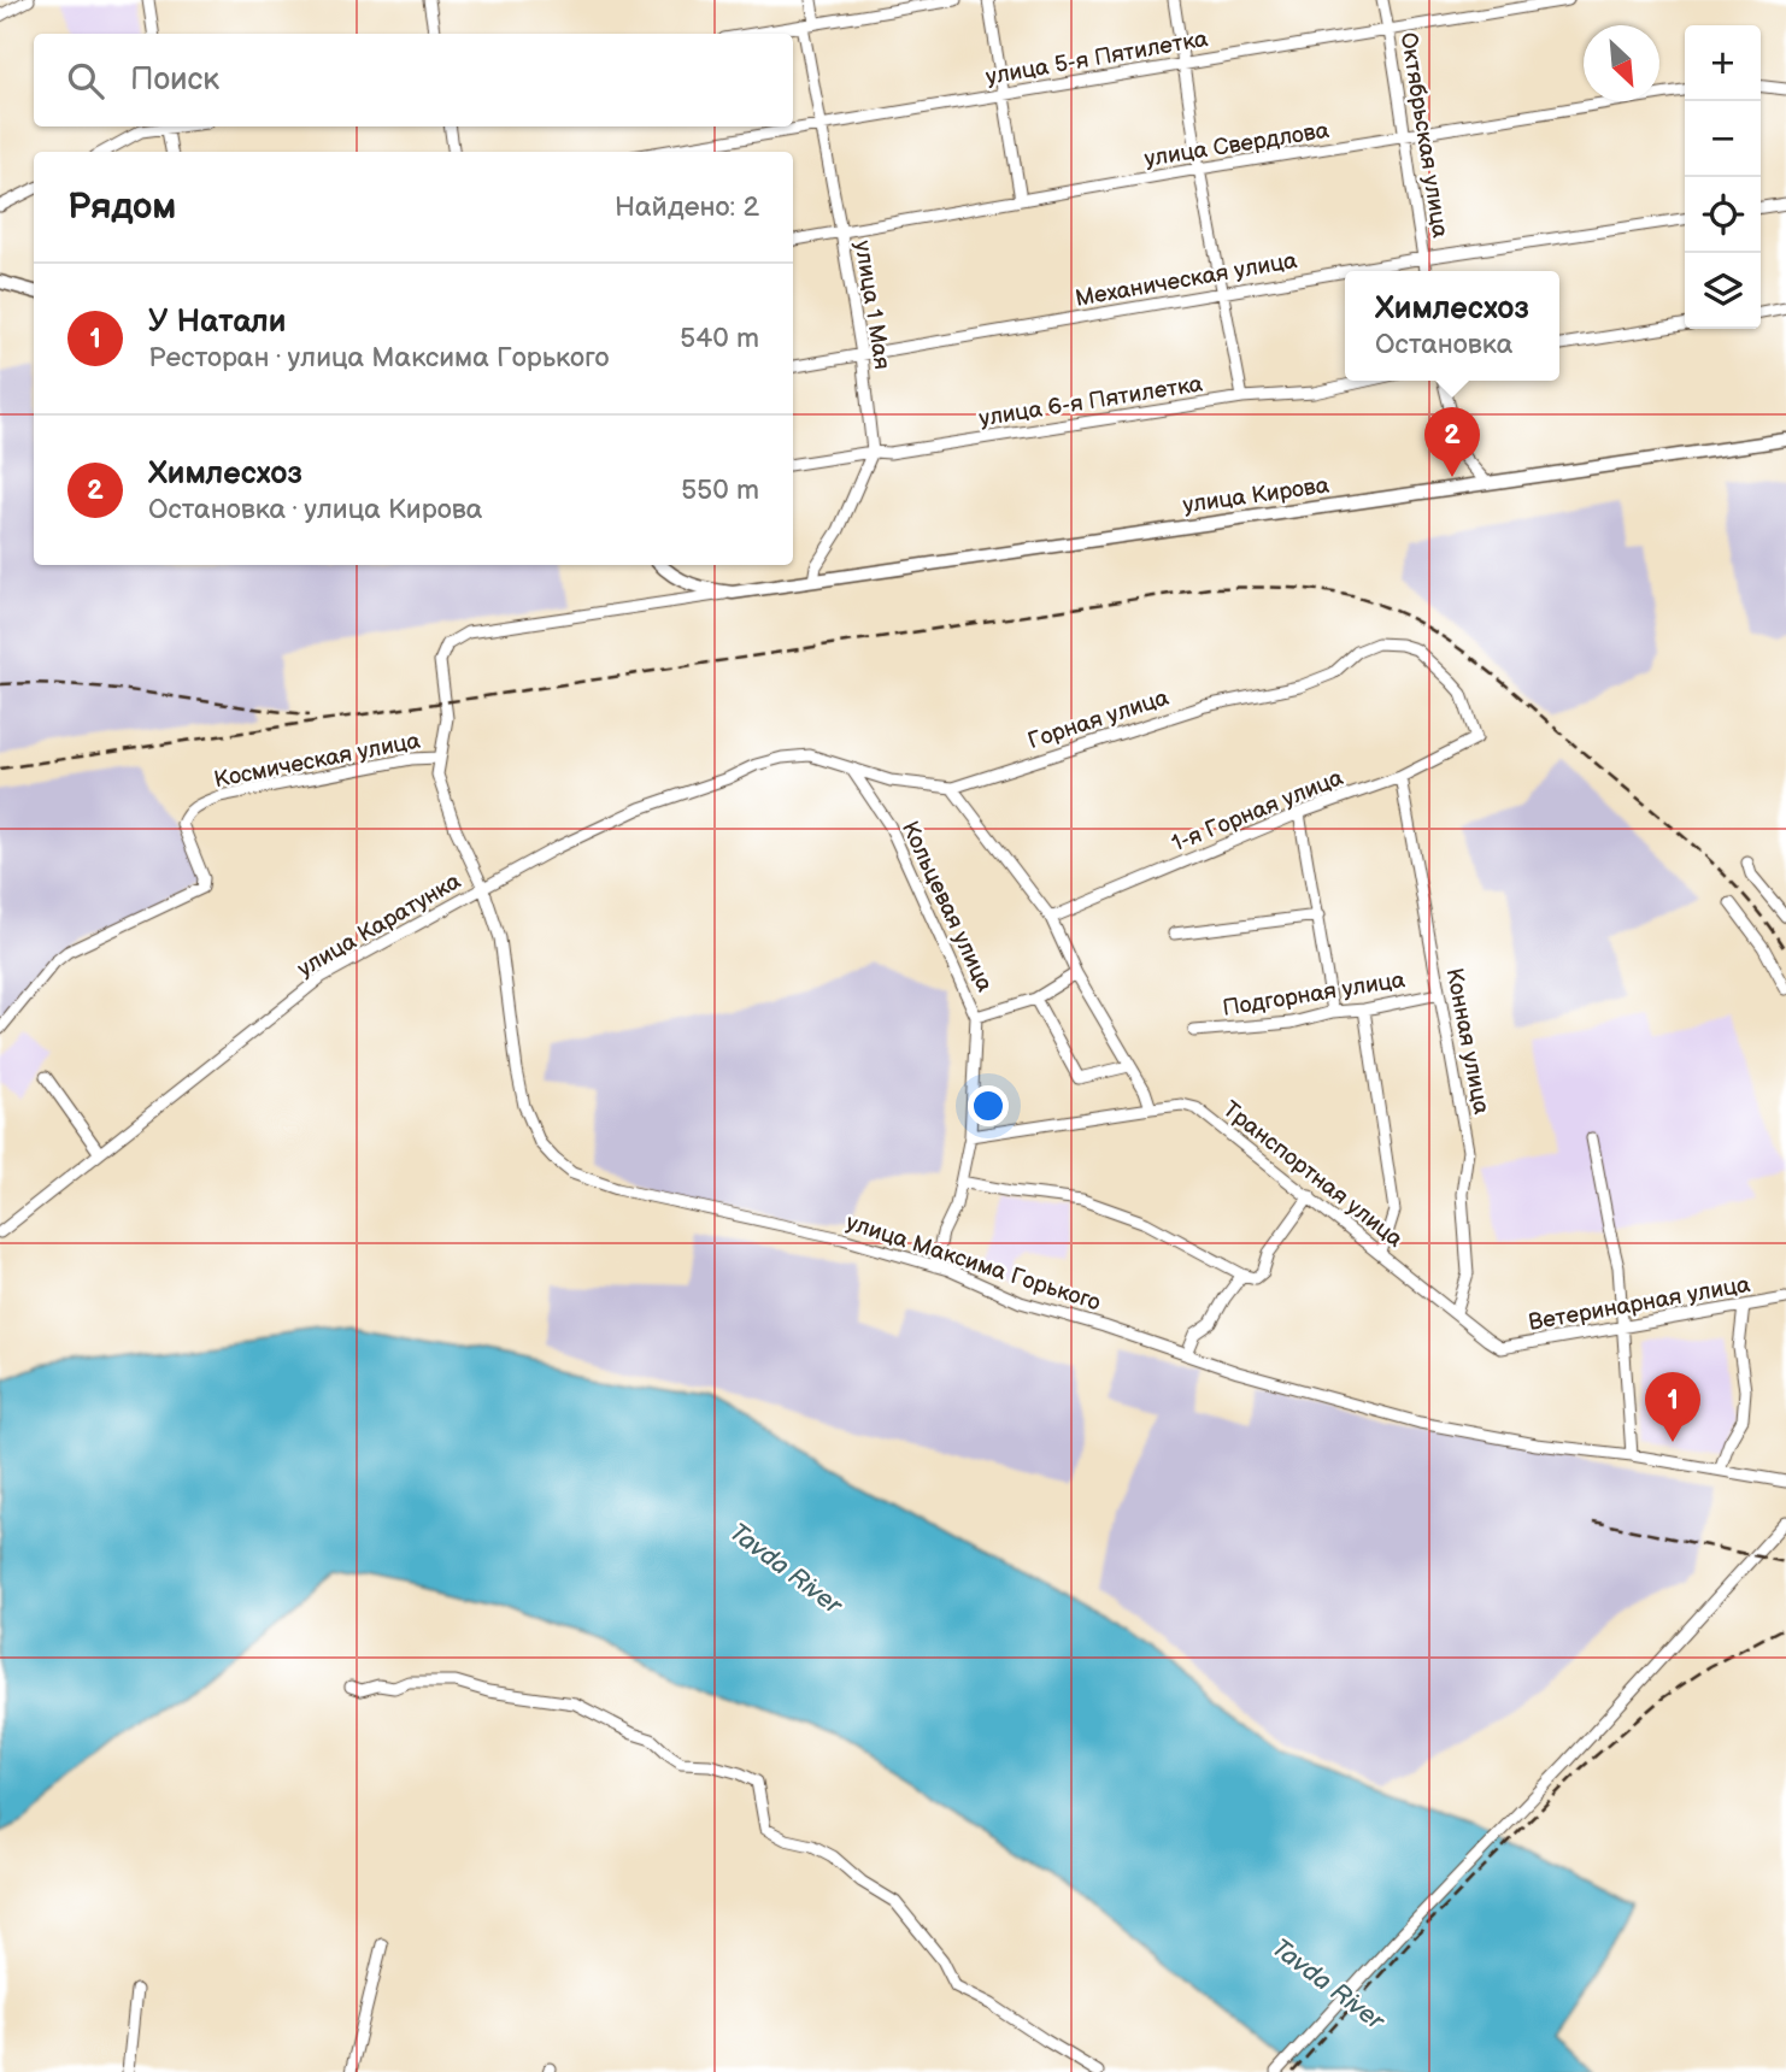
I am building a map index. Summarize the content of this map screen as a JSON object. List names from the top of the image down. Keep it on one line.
{"streets":{"main road":["улица Кирова"],"street":["улица 5-я Пятилетка","Октябрьская улица","улица Свердлова","Механическая улица","улица 1 Мая","улица 6-я Пятилетка","Горная улица","Космическая улица","1-я Горная улица","Кольцевая улица","улица Каратунка","Подгорная улица","Конная улица","Транспортная улица","улица Максима Горького","Ветеринарная улица"]},"crossings":[["улица 5-я Пятилетка","Октябрьская улица"],["улица 5-я Пятилетка","улица 1 Мая"],["Октябрьская улица","улица Свердлова"],["Октябрьская улица","Механическая улица"],["улица Свердлова","улица 1 Мая"],["Механическая улица","улица 1 Мая"],["улица 1 Мая","улица 6-я Пятилетка"],["улица 1 Мая","улица Кирова"],["улица Кирова","улица Максима Горького"],["Горная улица","1-я Горная улица"],["Горная улица","Кольцевая улица"],["Горная улица","улица Каратунка"],["Космическая улица","улица Максима Горького"],["1-я Горная улица","Конная улица"],["Кольцевая улица","Транспортная улица"],["Кольцевая улица","улица Максима Горького"],["улица Каратунка","улица Максима Горького"],["Подгорная улица","Конная улица"],["Конная улица","Транспортная улица"],["Транспортная улица","Ветеринарная улица"]],"water":["Tavda River"],"north":"bottom right","page":{"map_buttons":["+","−"],"search":"Поиск","heading":["Рядом","Найдено: 2"],"list":[{"mark":"1","name":"У Натали","note":"Ресторан · улица Максима Горького","value":"540 m"},{"mark":"2","name":"Химлесхоз","note":"Остановка · улица Кирова","value":"550 m"}],"popup":["Химлесхоз","Остановка"],"pins":["2","1"]}}
